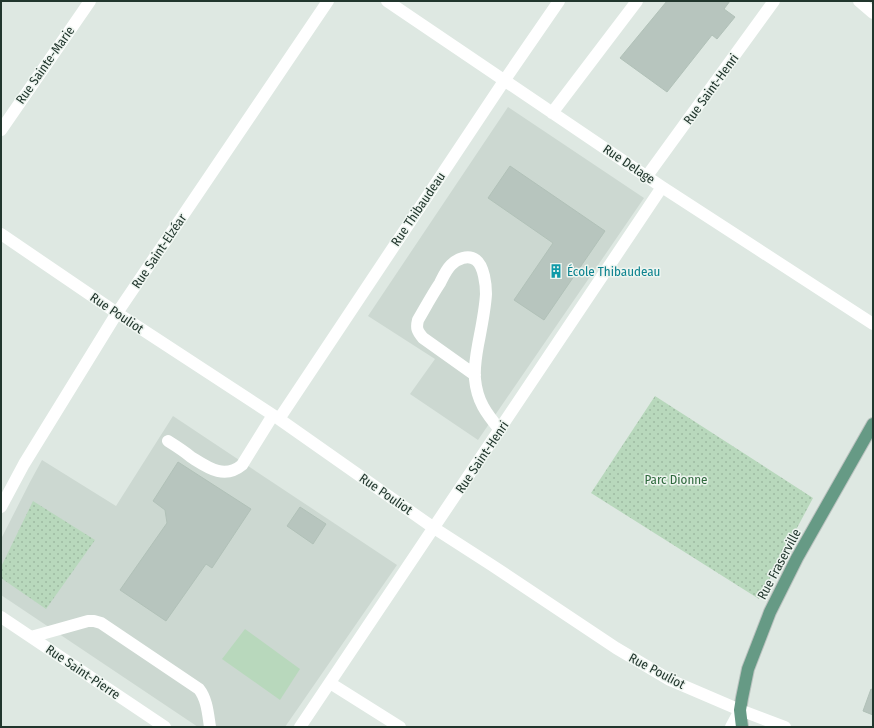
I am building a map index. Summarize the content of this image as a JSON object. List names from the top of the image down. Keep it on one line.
{"streets":{"main road":["Rue Fraserville"],"street":["Rue Sainte-Marie","Rue Saint-Henri","Rue Delage","Rue Thibaudeau","Rue Saint-Elzéar","Rue Pouliot","Rue Saint-Pierre"]},"crossings":[["Rue Saint-Henri","Rue Delage"],["Rue Saint-Henri","Rue Pouliot"],["Rue Delage","Rue Thibaudeau"],["Rue Thibaudeau","Rue Pouliot"],["Rue Saint-Elzéar","Rue Pouliot"],["Rue Pouliot","Rue Fraserville"]],"parks":["Parc Dionne"],"places":{"building":["École Thibaudeau"]}}
